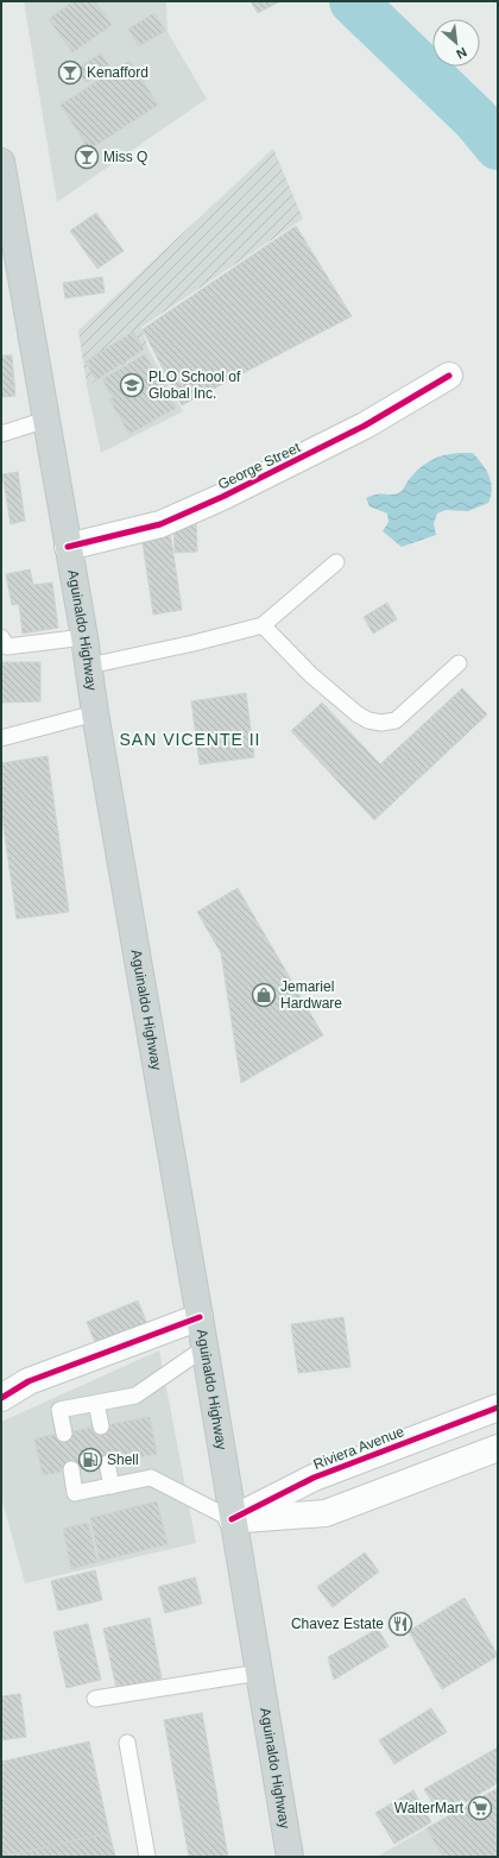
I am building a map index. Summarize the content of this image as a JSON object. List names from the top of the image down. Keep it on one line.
{"streets":{"main road":["Aguinaldo Highway"],"street":["George Street","Riviera Avenue"]},"crossings":[["George Street","Aguinaldo Highway"],["Aguinaldo Highway","Riviera Avenue"]],"districts":["SAN VICENTE II"],"places":{"bar":["Kenafford","Miss Q"],"school or university":["PLO School of Global Inc."],"shop":["Jemariel Hardware"],"fuel station":["Shell"],"restaurant":["Chavez Estate"],"supermarket":["WalterMart"]},"north":"bottom right"}
